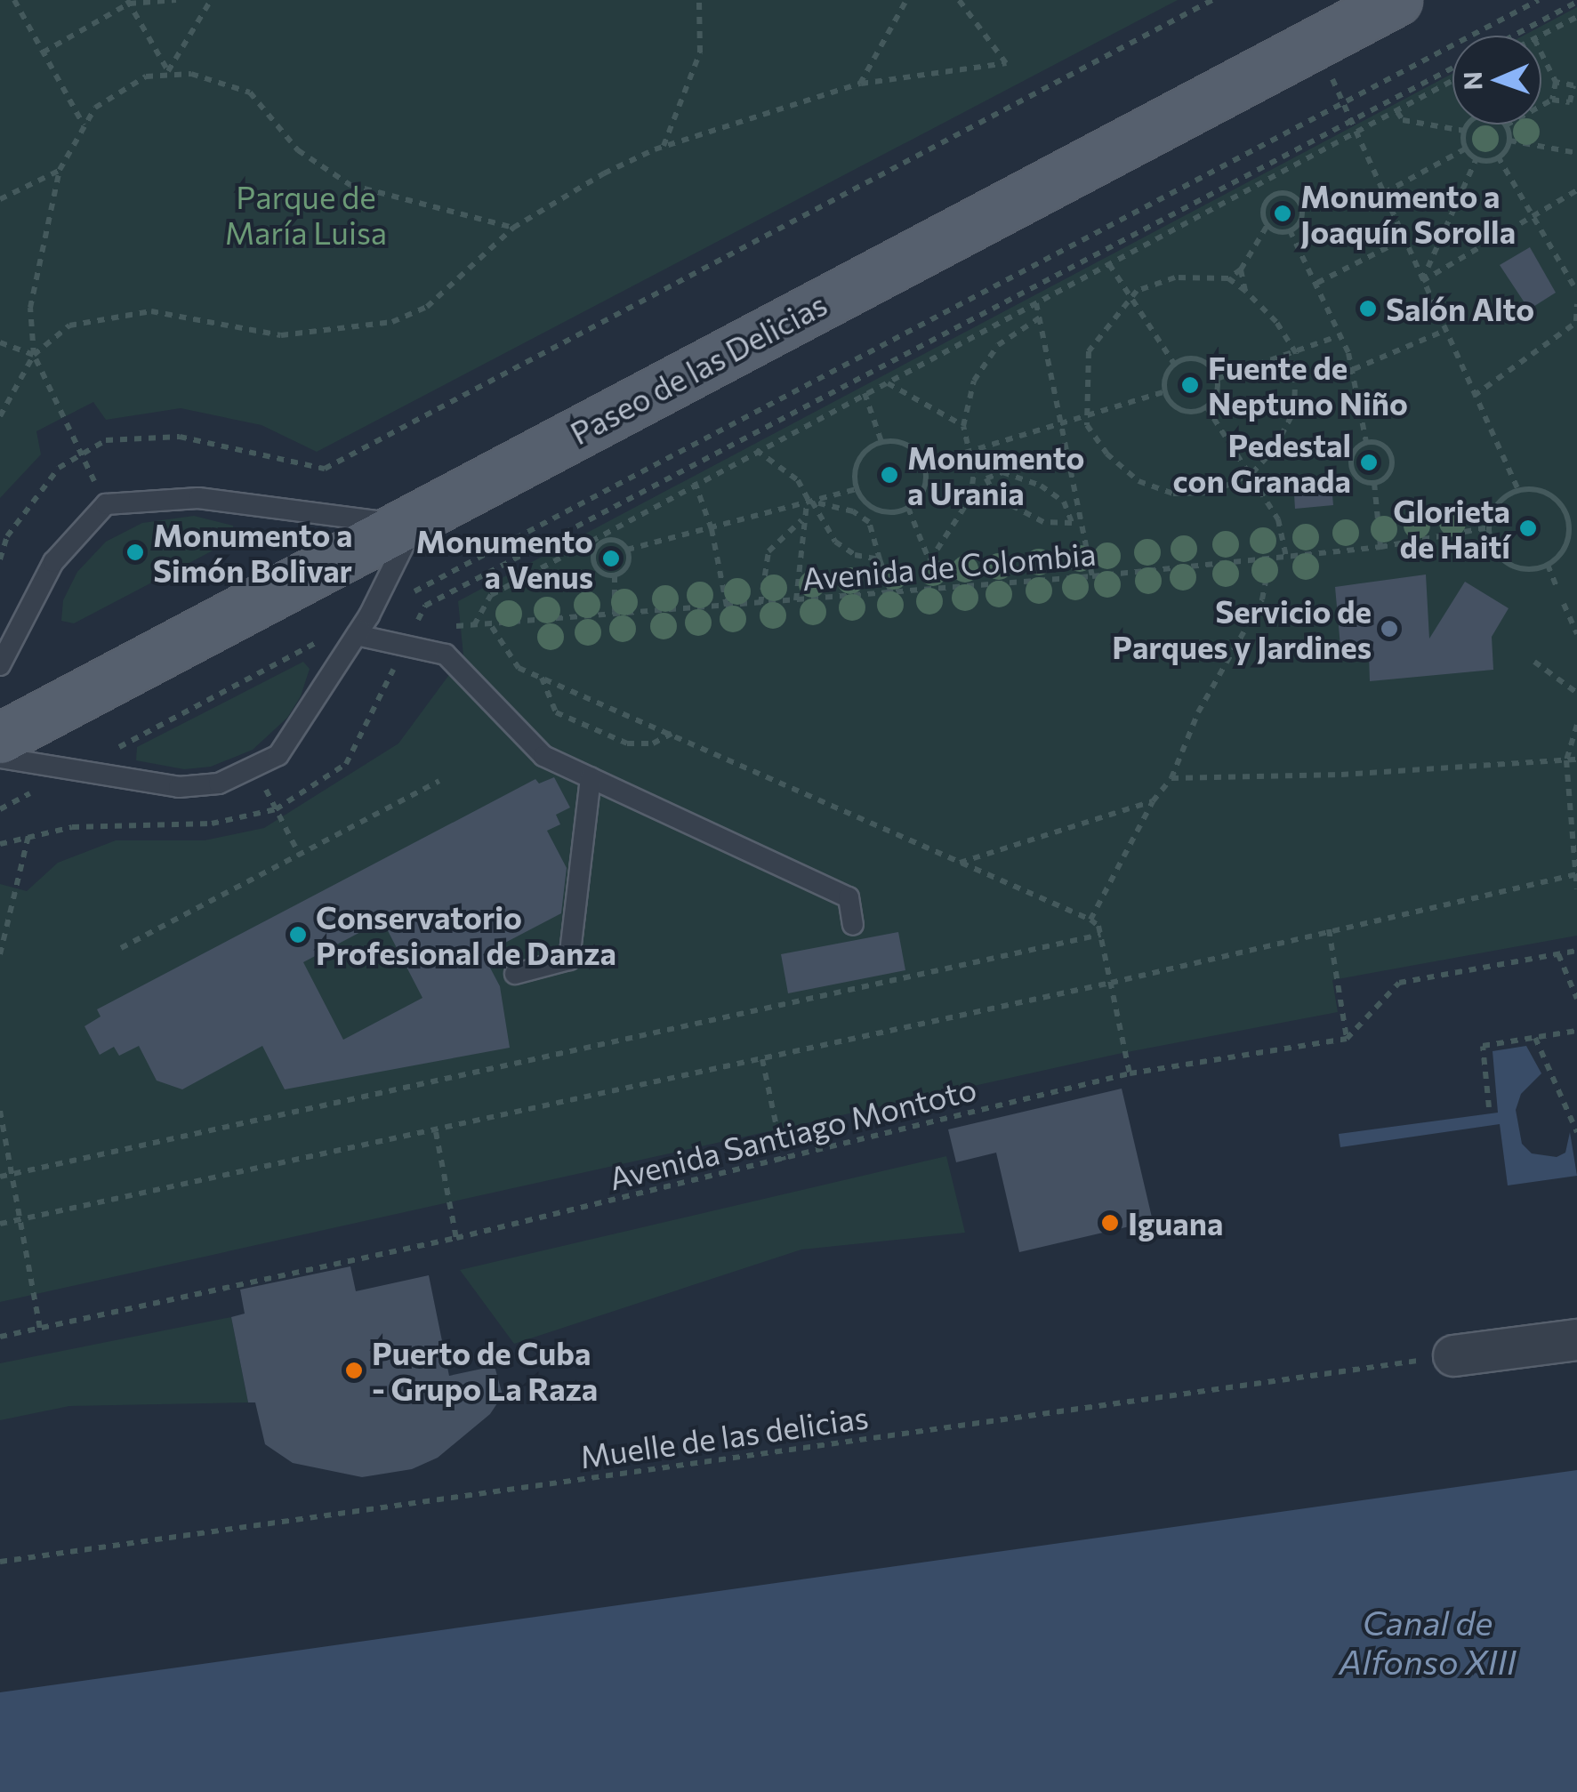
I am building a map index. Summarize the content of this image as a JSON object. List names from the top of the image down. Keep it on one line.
{"streets":{"main road":["Paseo de las Delicias"],"path":["Avenida de Colombia","Avenida Santiago Montoto","Muelle de las delicias"]},"water":["Canal de Alfonso XIII"],"parks":["Parque de María Luisa"],"places":["Monumento a Joaquín Sorolla","Salón Alto","Fuente de Neptuno Niño","Pedestal con Granada","Monumento a Urania","Glorieta de Haití","Monumento a Simón Bolivar","Monumento a Venus","Servicio de Parques y Jardines","Conservatorio Profesional de Danza","Iguana","Puerto de Cuba - Grupo La Raza"],"north":"left"}
